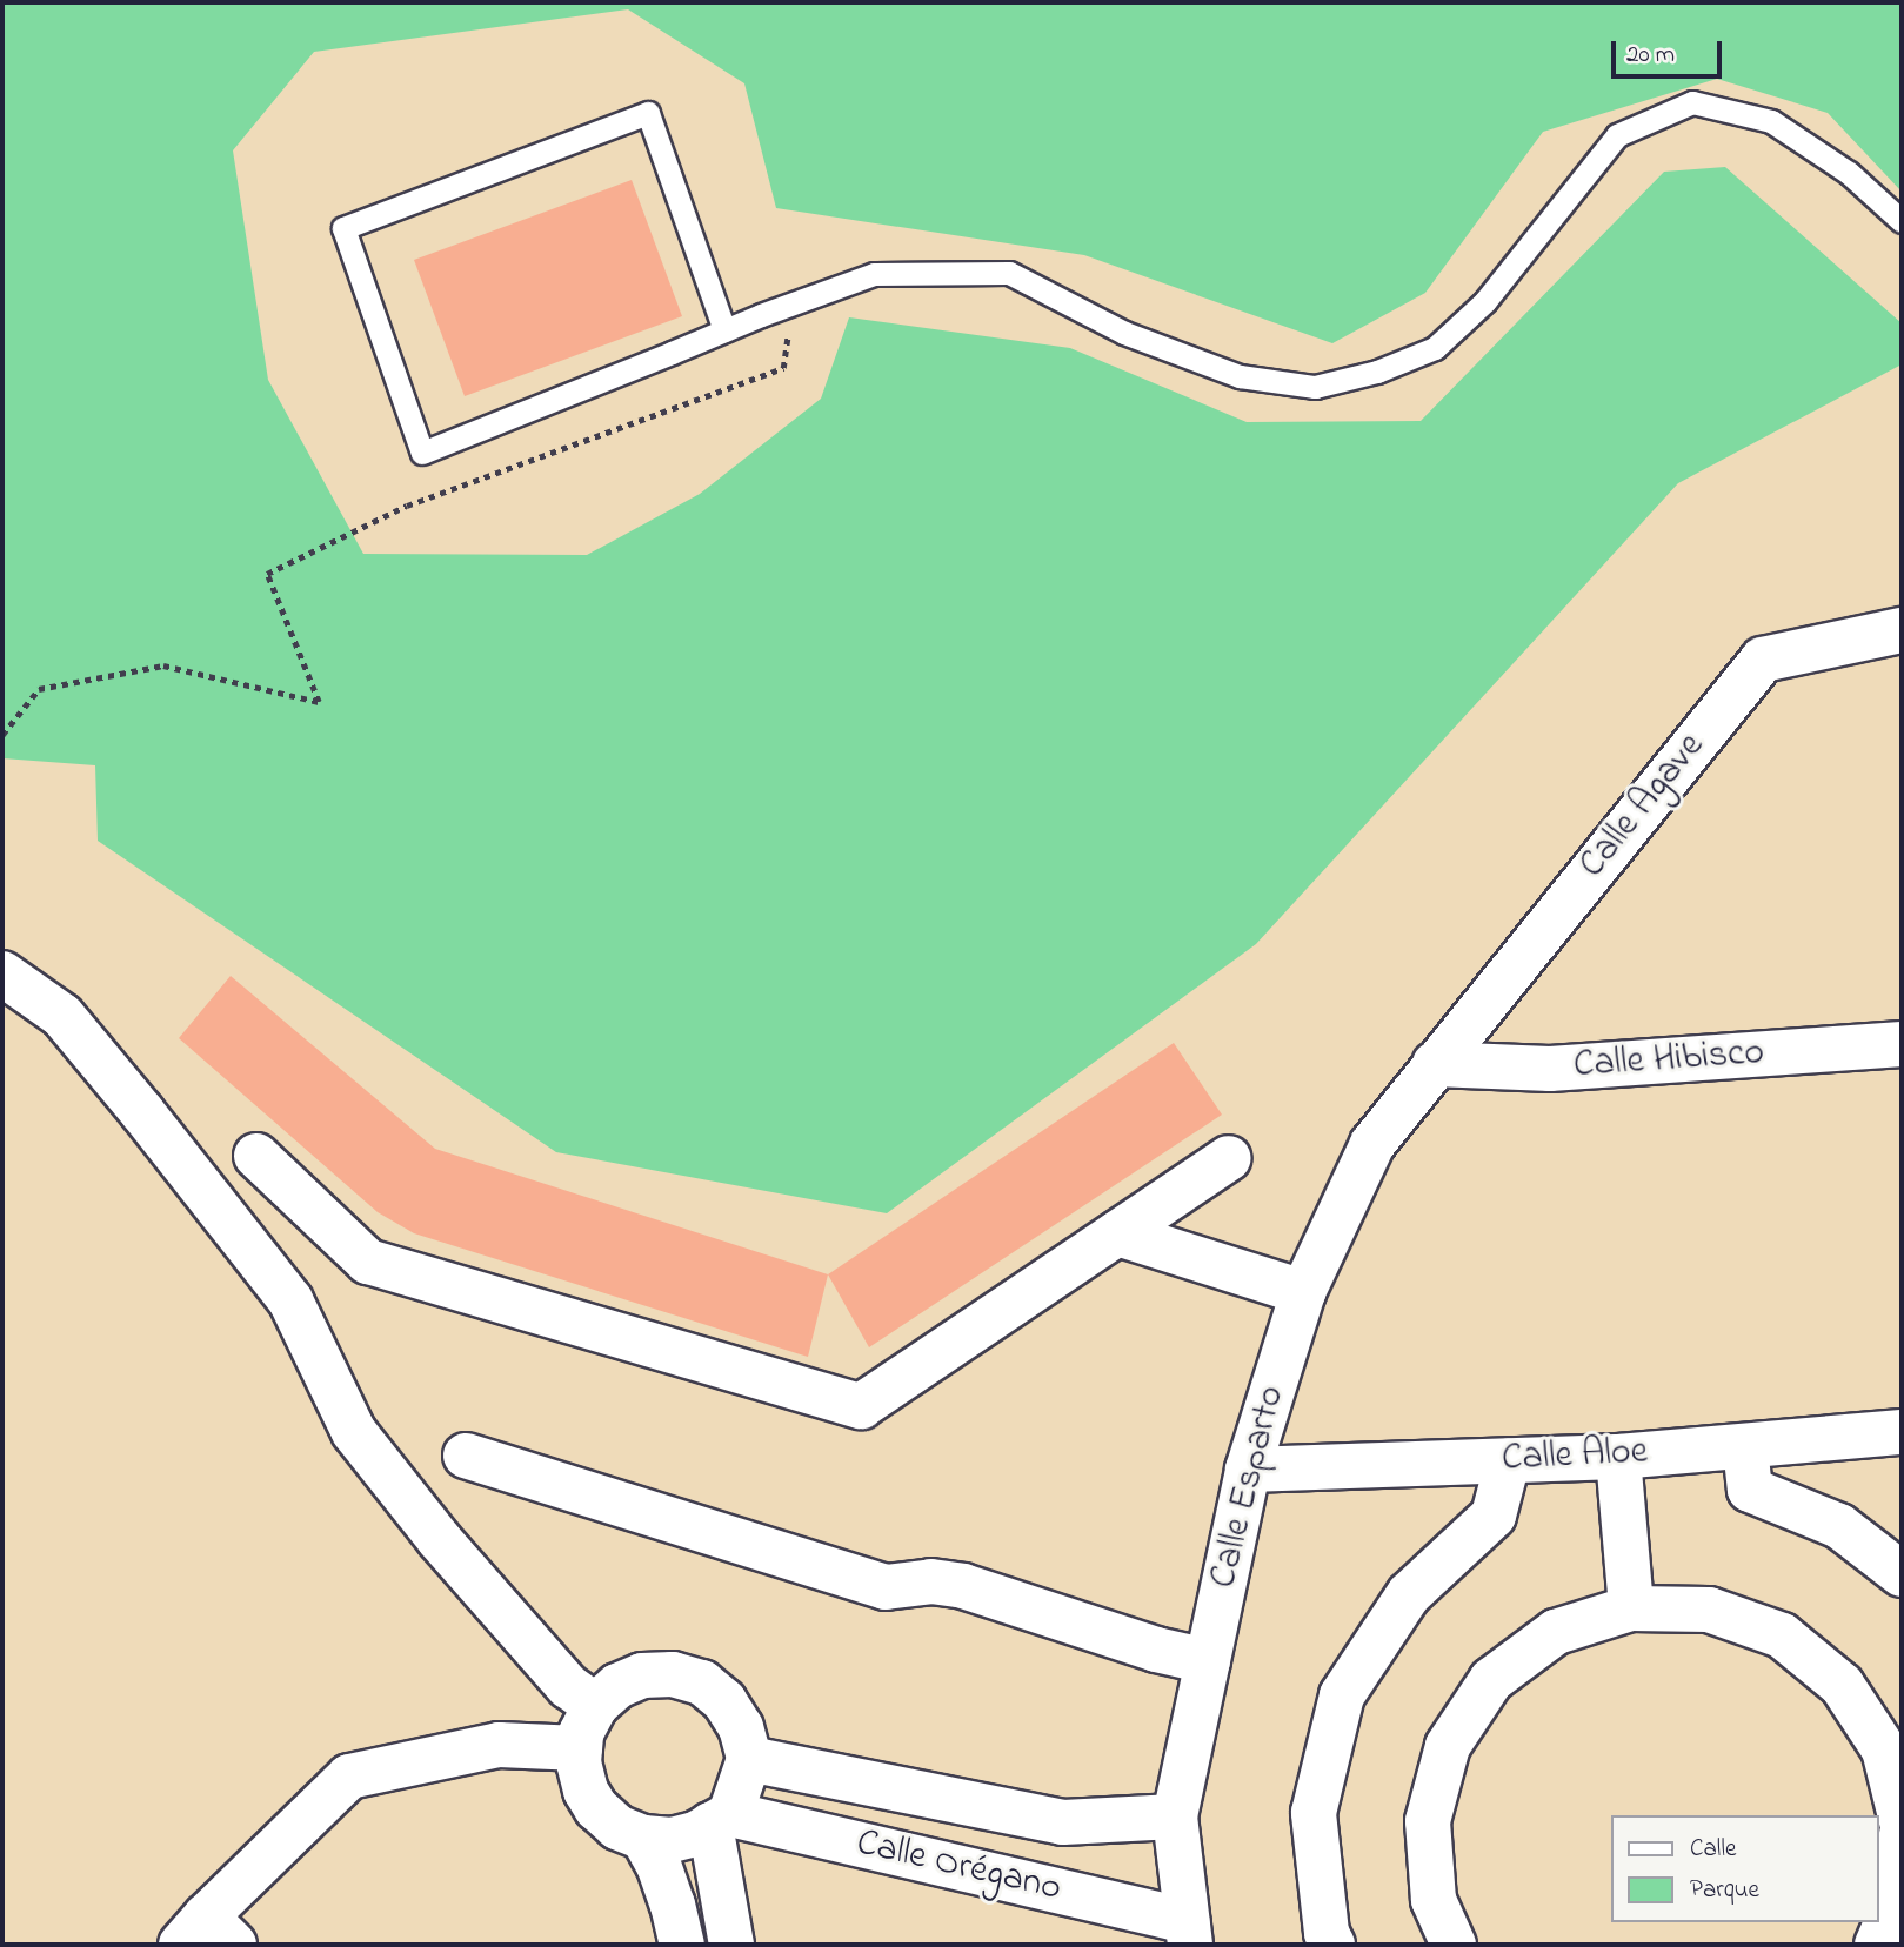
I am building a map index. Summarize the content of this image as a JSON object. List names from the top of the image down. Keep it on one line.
{"streets":{"street":["Calle Agave","Calle Hibisco","Calle Aloe","Calle Esparto","Calle Orégano"]},"crossings":[["Calle Agave","Calle Hibisco"],["Calle Agave","Calle Esparto"],["Calle Hibisco","Calle Esparto"],["Calle Aloe","Calle Esparto"],["Calle Esparto","Calle Orégano"]],"legend":["Calle","Parque"],"scale_bar":"20 m"}
